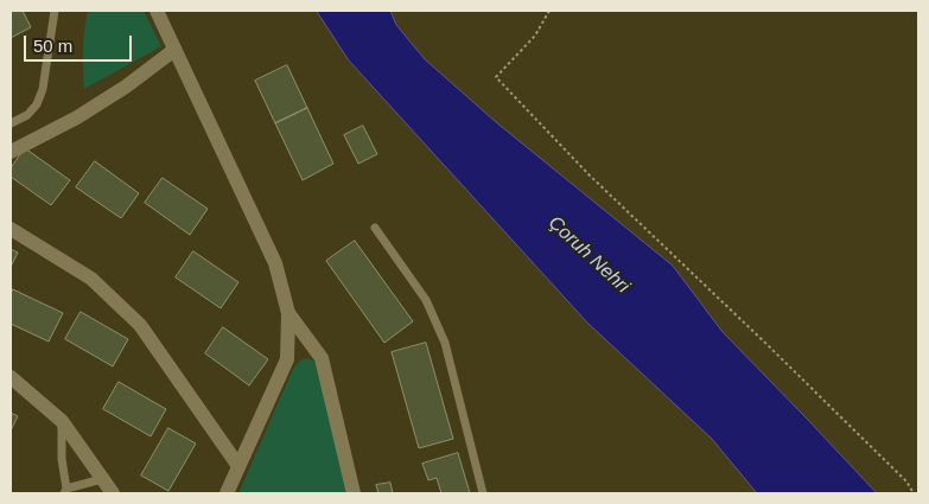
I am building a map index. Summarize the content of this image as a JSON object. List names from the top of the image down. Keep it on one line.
{"water":["Çoruh Nehri"],"scale_bar":"50 m"}
